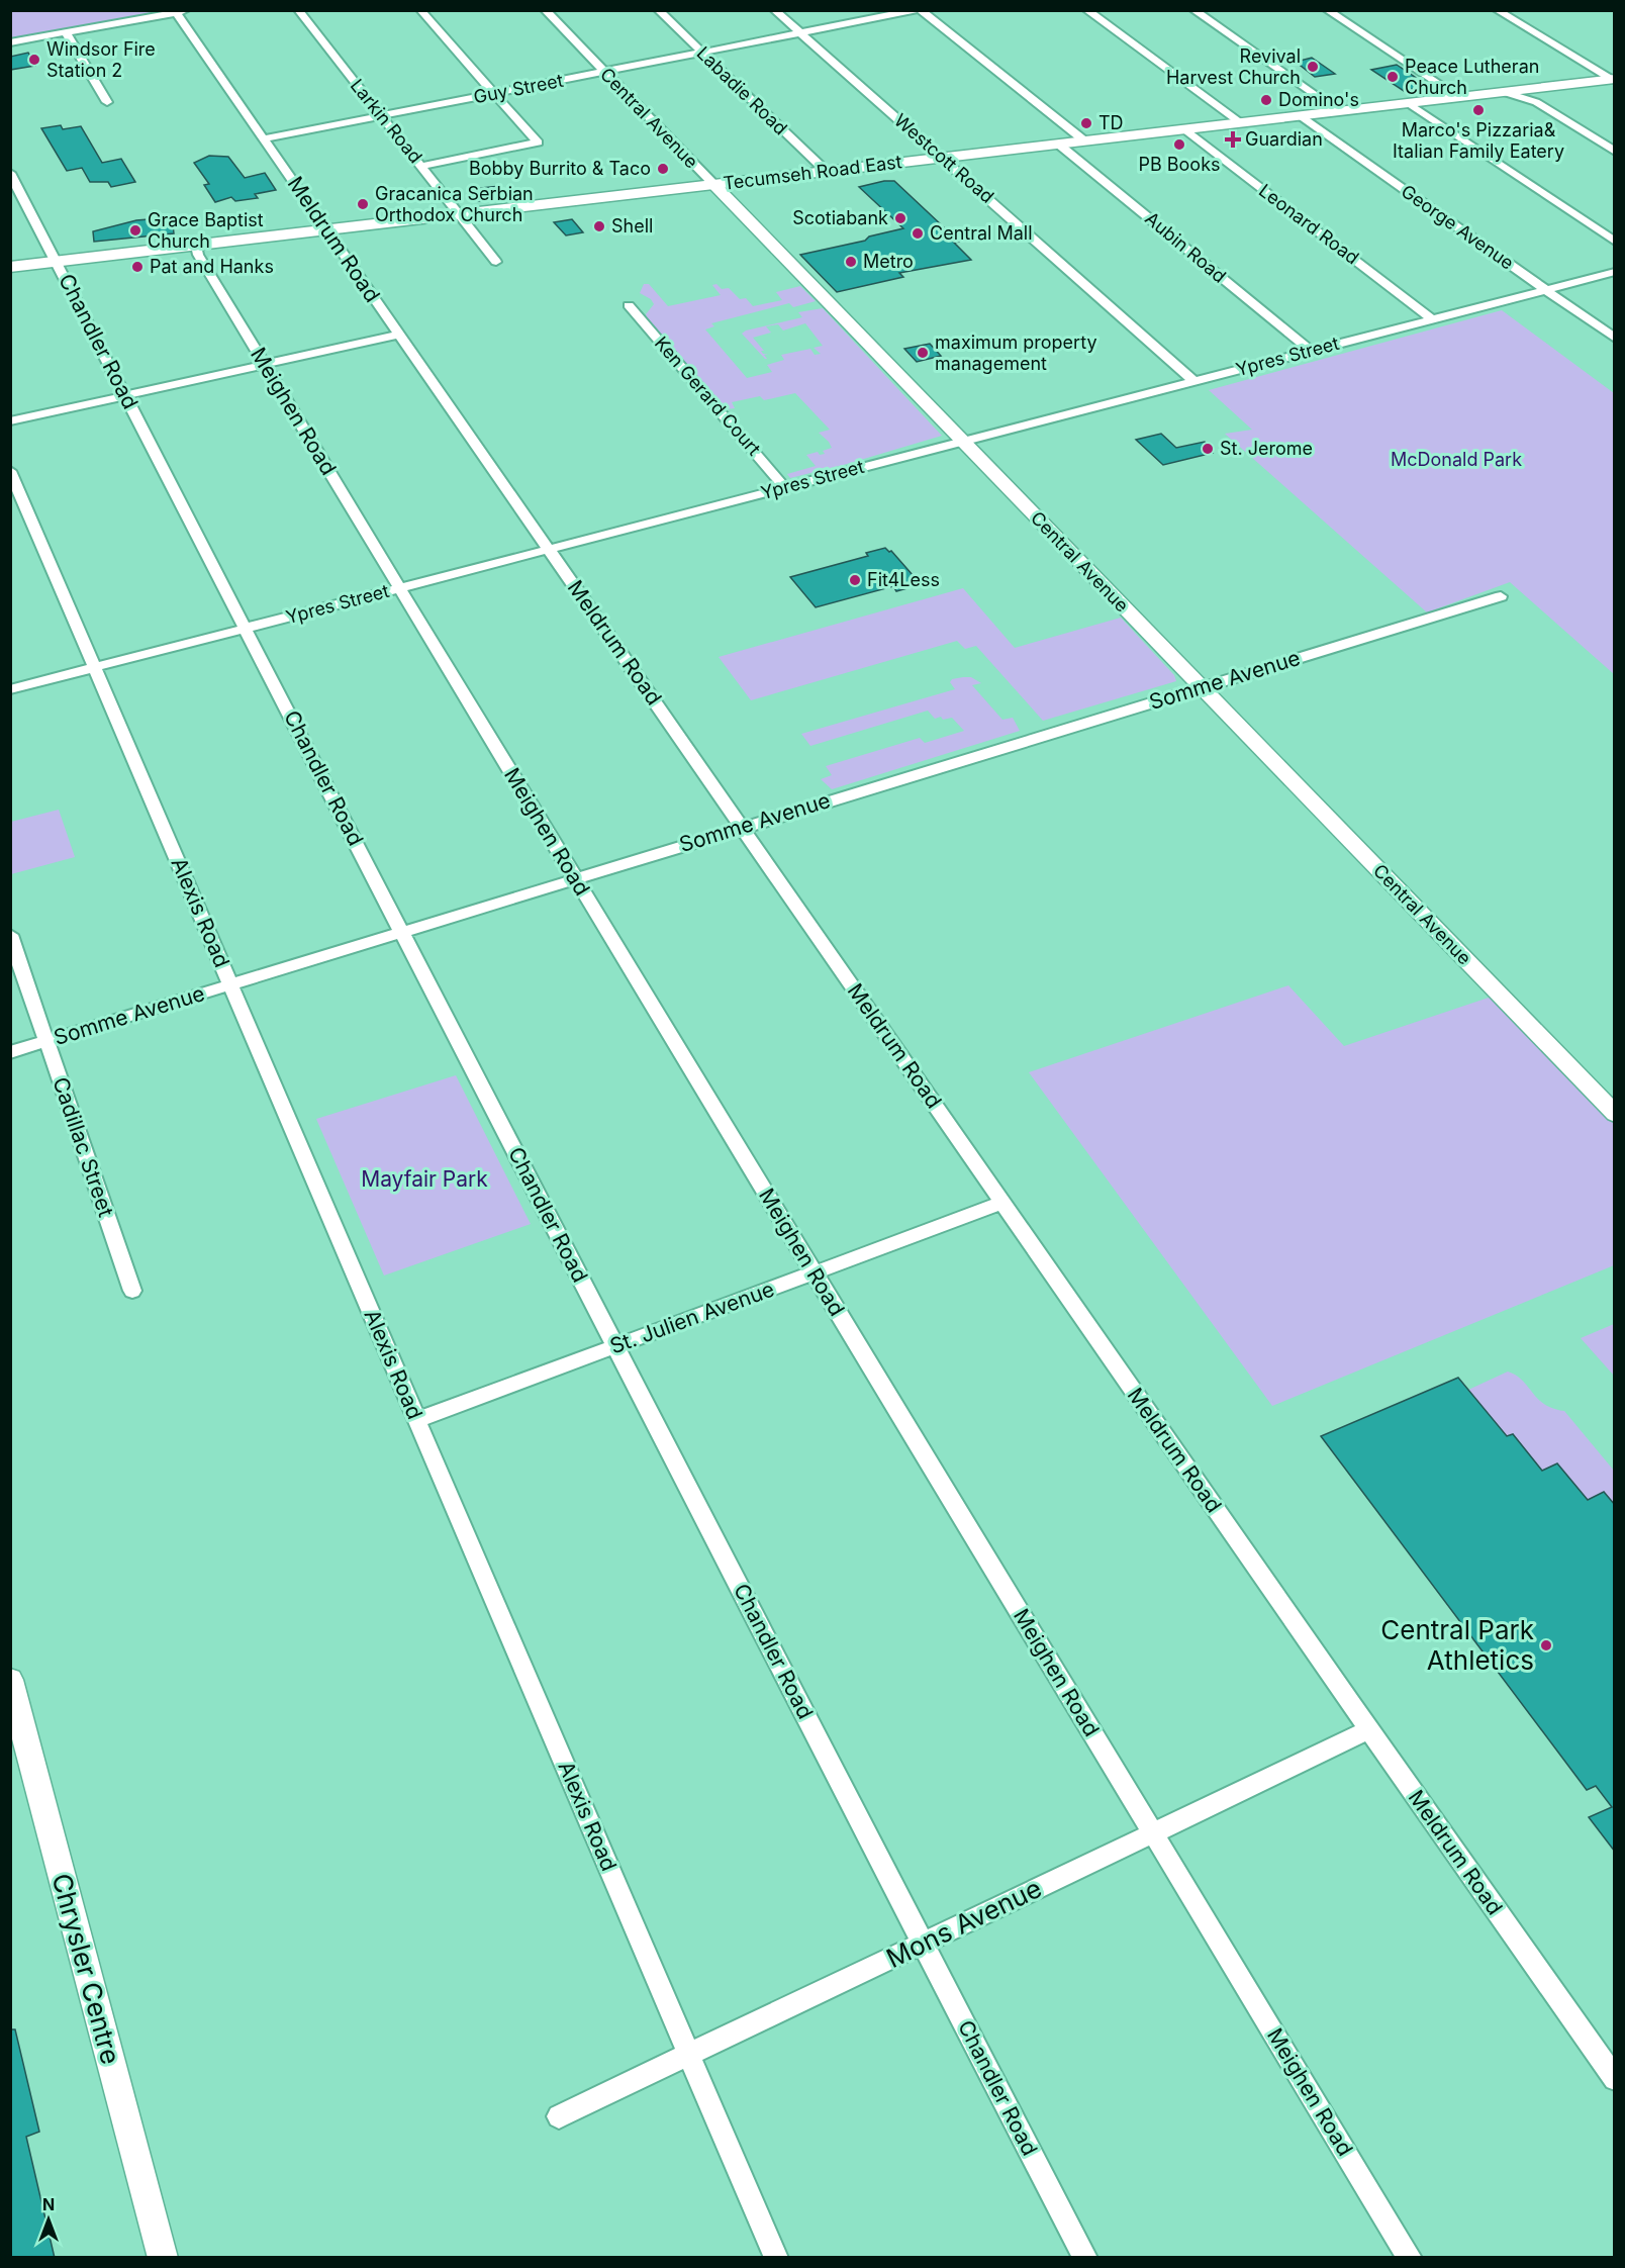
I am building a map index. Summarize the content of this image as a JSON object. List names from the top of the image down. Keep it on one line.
{"streets":{"main road":["Tecumseh Road East"],"street":["Guy Street","Labadie Road","Central Avenue","Larkin Road","Westcott Road","Leonard Road","George Avenue","Meldrum Road","Aubin Road","Chandler Road","Ypres Street","Ken Gerard Court","Meighen Road","Somme Avenue","Alexis Road","Cadillac Street","St. Julien Avenue","Mons Avenue","Chrysler Centre"]},"crossings":[["Guy Street","Labadie Road"],["Guy Street","Central Avenue"],["Guy Street","Larkin Road"],["Guy Street","Westcott Road"],["Guy Street","Meldrum Road"],["Labadie Road","Tecumseh Road East"],["Central Avenue","Tecumseh Road East"],["Central Avenue","Ypres Street"],["Central Avenue","Somme Avenue"],["Larkin Road","Tecumseh Road East"],["Westcott Road","Tecumseh Road East"],["Westcott Road","Ypres Street"],["Tecumseh Road East","Leonard Road"],["Tecumseh Road East","George Avenue"],["Tecumseh Road East","Meldrum Road"],["Tecumseh Road East","Aubin Road"],["Tecumseh Road East","Chandler Road"],["Tecumseh Road East","Meighen Road"],["Leonard Road","Ypres Street"],["George Avenue","Ypres Street"],["Meldrum Road","Ypres Street"],["Meldrum Road","Somme Avenue"],["Meldrum Road","St. Julien Avenue"],["Meldrum Road","Mons Avenue"],["Aubin Road","Ypres Street"],["Chandler Road","Ypres Street"],["Chandler Road","Somme Avenue"],["Chandler Road","St. Julien Avenue"],["Chandler Road","Mons Avenue"],["Ypres Street","Ken Gerard Court"],["Ypres Street","Meighen Road"],["Ypres Street","Alexis Road"],["Meighen Road","Somme Avenue"],["Meighen Road","St. Julien Avenue"],["Meighen Road","Mons Avenue"],["Somme Avenue","Alexis Road"],["Somme Avenue","Cadillac Street"],["Alexis Road","St. Julien Avenue"],["Alexis Road","Mons Avenue"]],"parks":["McDonald Park","Mayfair Park"],"places":{"other":["Windsor Fire Station 2","Revival Harvest Church","Peace Lutheran Church","Domino's","Marco's Pizzaria& Italian Family Eatery","TD","PB Books","Bobby Burrito & Taco","Gracanica Serbian Orthodox Church","Scotiabank","Shell","Grace Baptist Church","Central Mall","Metro","Pat and Hanks","maximum property management","St. Jerome","Fit4Less","Central Park Athletics"],"health":["Guardian"]},"north":"top"}
